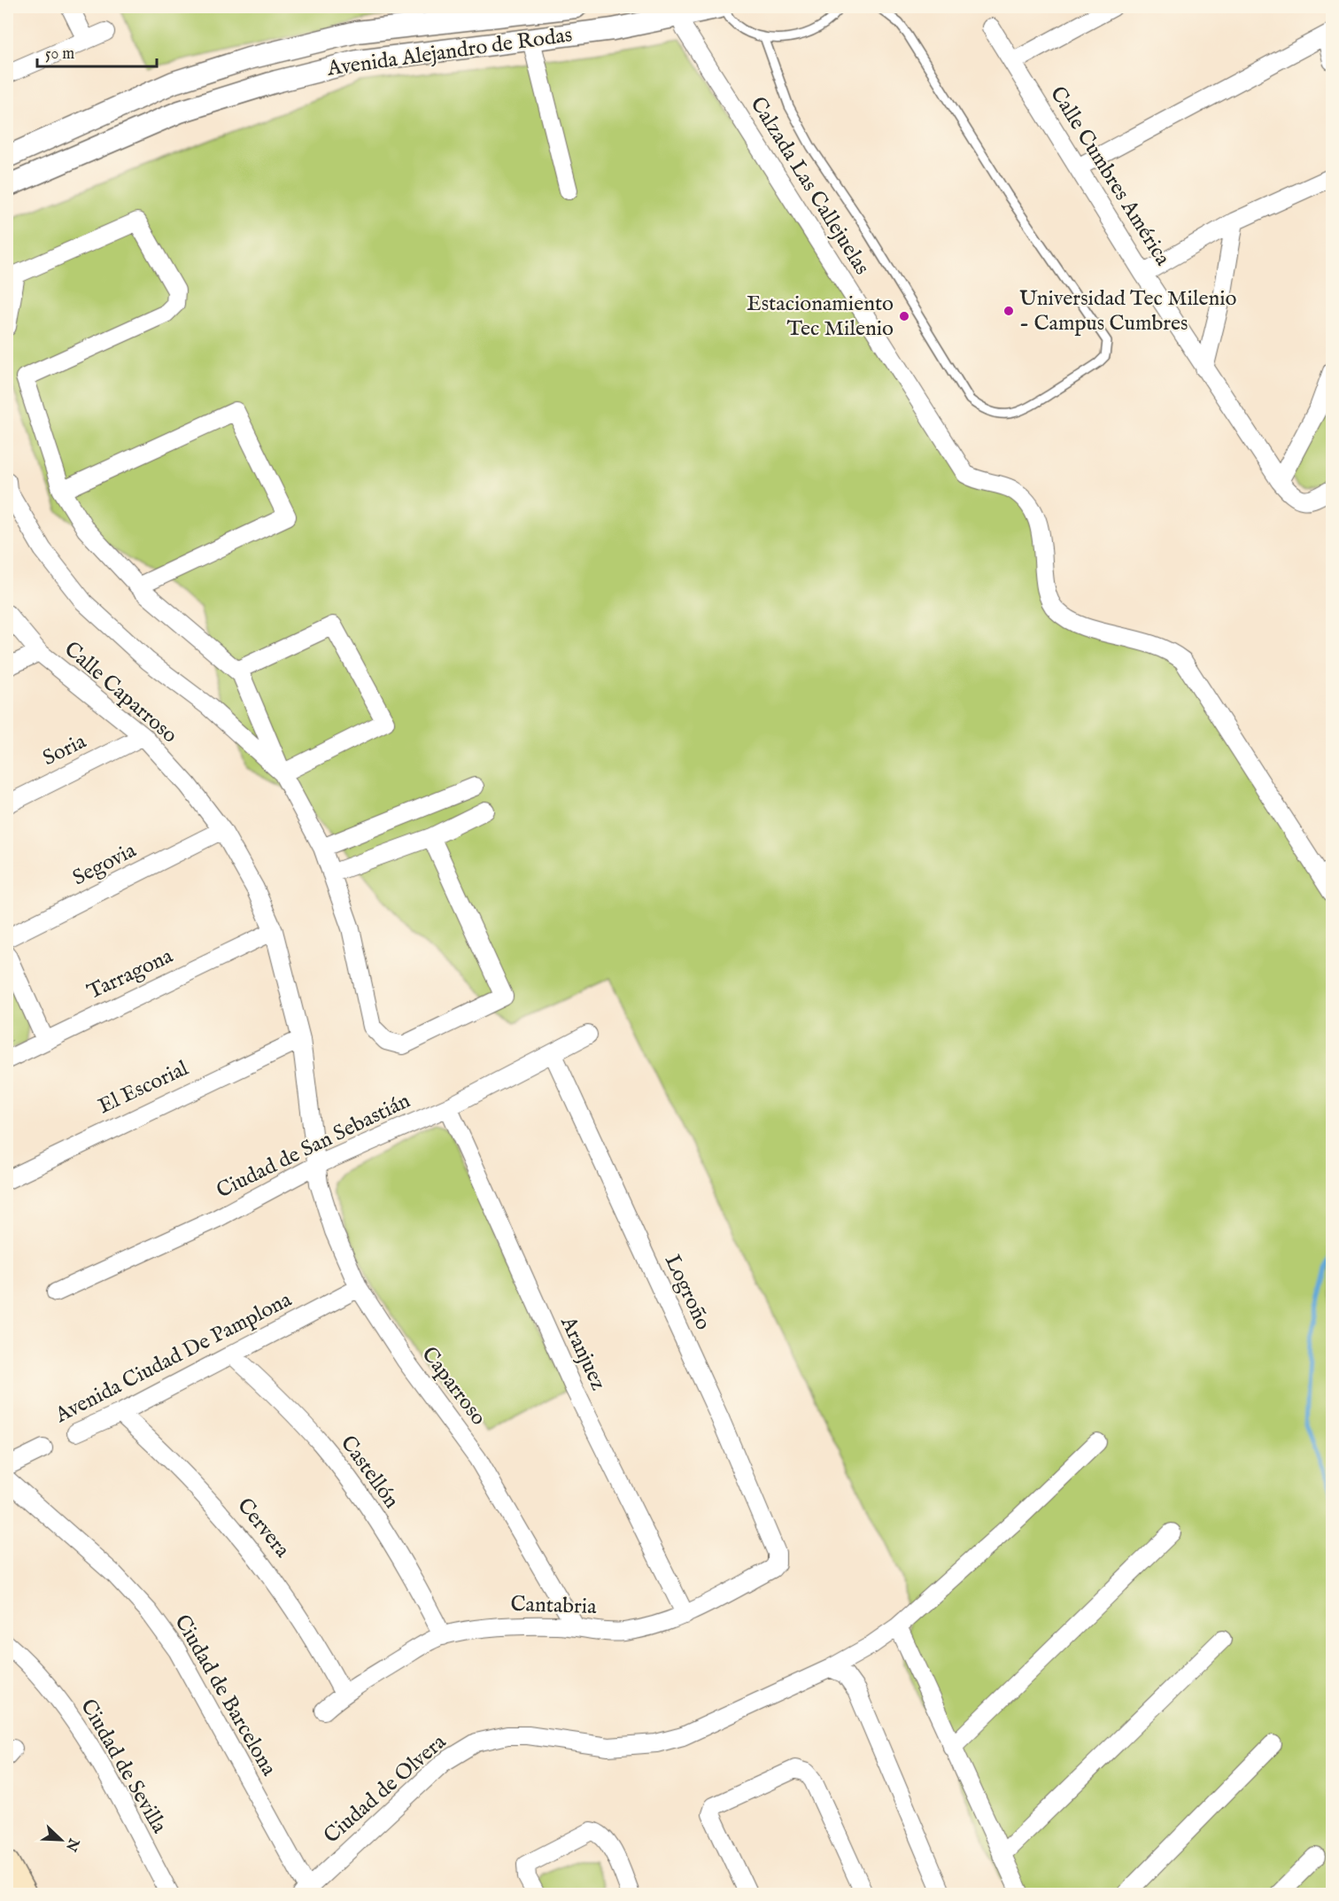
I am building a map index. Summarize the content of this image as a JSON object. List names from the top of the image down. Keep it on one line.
{"streets":{"street":["Avenida Alejandro de Rodas","Calle Cumbres América","Calzada Las Callejuelas","Calle Caparroso","Soria","Segovia","Tarragona","El Escorial","Ciudad de San Sebastián","Logroño","Aranjuez","Avenida Ciudad De Pamplona","Caparroso","Castellón","Cervera","Cantabria","Ciudad de Barcelona","Ciudad de Sevilla","Ciudad de Olvera"]},"crossings":[["Avenida Alejandro de Rodas","Calzada Las Callejuelas"],["Calle Caparroso","Soria"],["Calle Caparroso","Segovia"],["Calle Caparroso","Tarragona"],["Calle Caparroso","El Escorial"],["Calle Caparroso","Ciudad de San Sebastián"],["Calle Caparroso","Caparroso"],["Ciudad de San Sebastián","Logroño"],["Ciudad de San Sebastián","Aranjuez"],["Ciudad de San Sebastián","Caparroso"],["Logroño","Cantabria"],["Aranjuez","Cantabria"],["Avenida Ciudad De Pamplona","Caparroso"],["Avenida Ciudad De Pamplona","Castellón"],["Avenida Ciudad De Pamplona","Cervera"],["Caparroso","Cantabria"],["Castellón","Cantabria"],["Cervera","Cantabria"],["Ciudad de Barcelona","Ciudad de Olvera"]],"places":["Universidad Tec Milenio - Campus Cumbres","Estacionamiento Tec Milenio"],"scale_bar":"50 m","north":"bottom right"}
